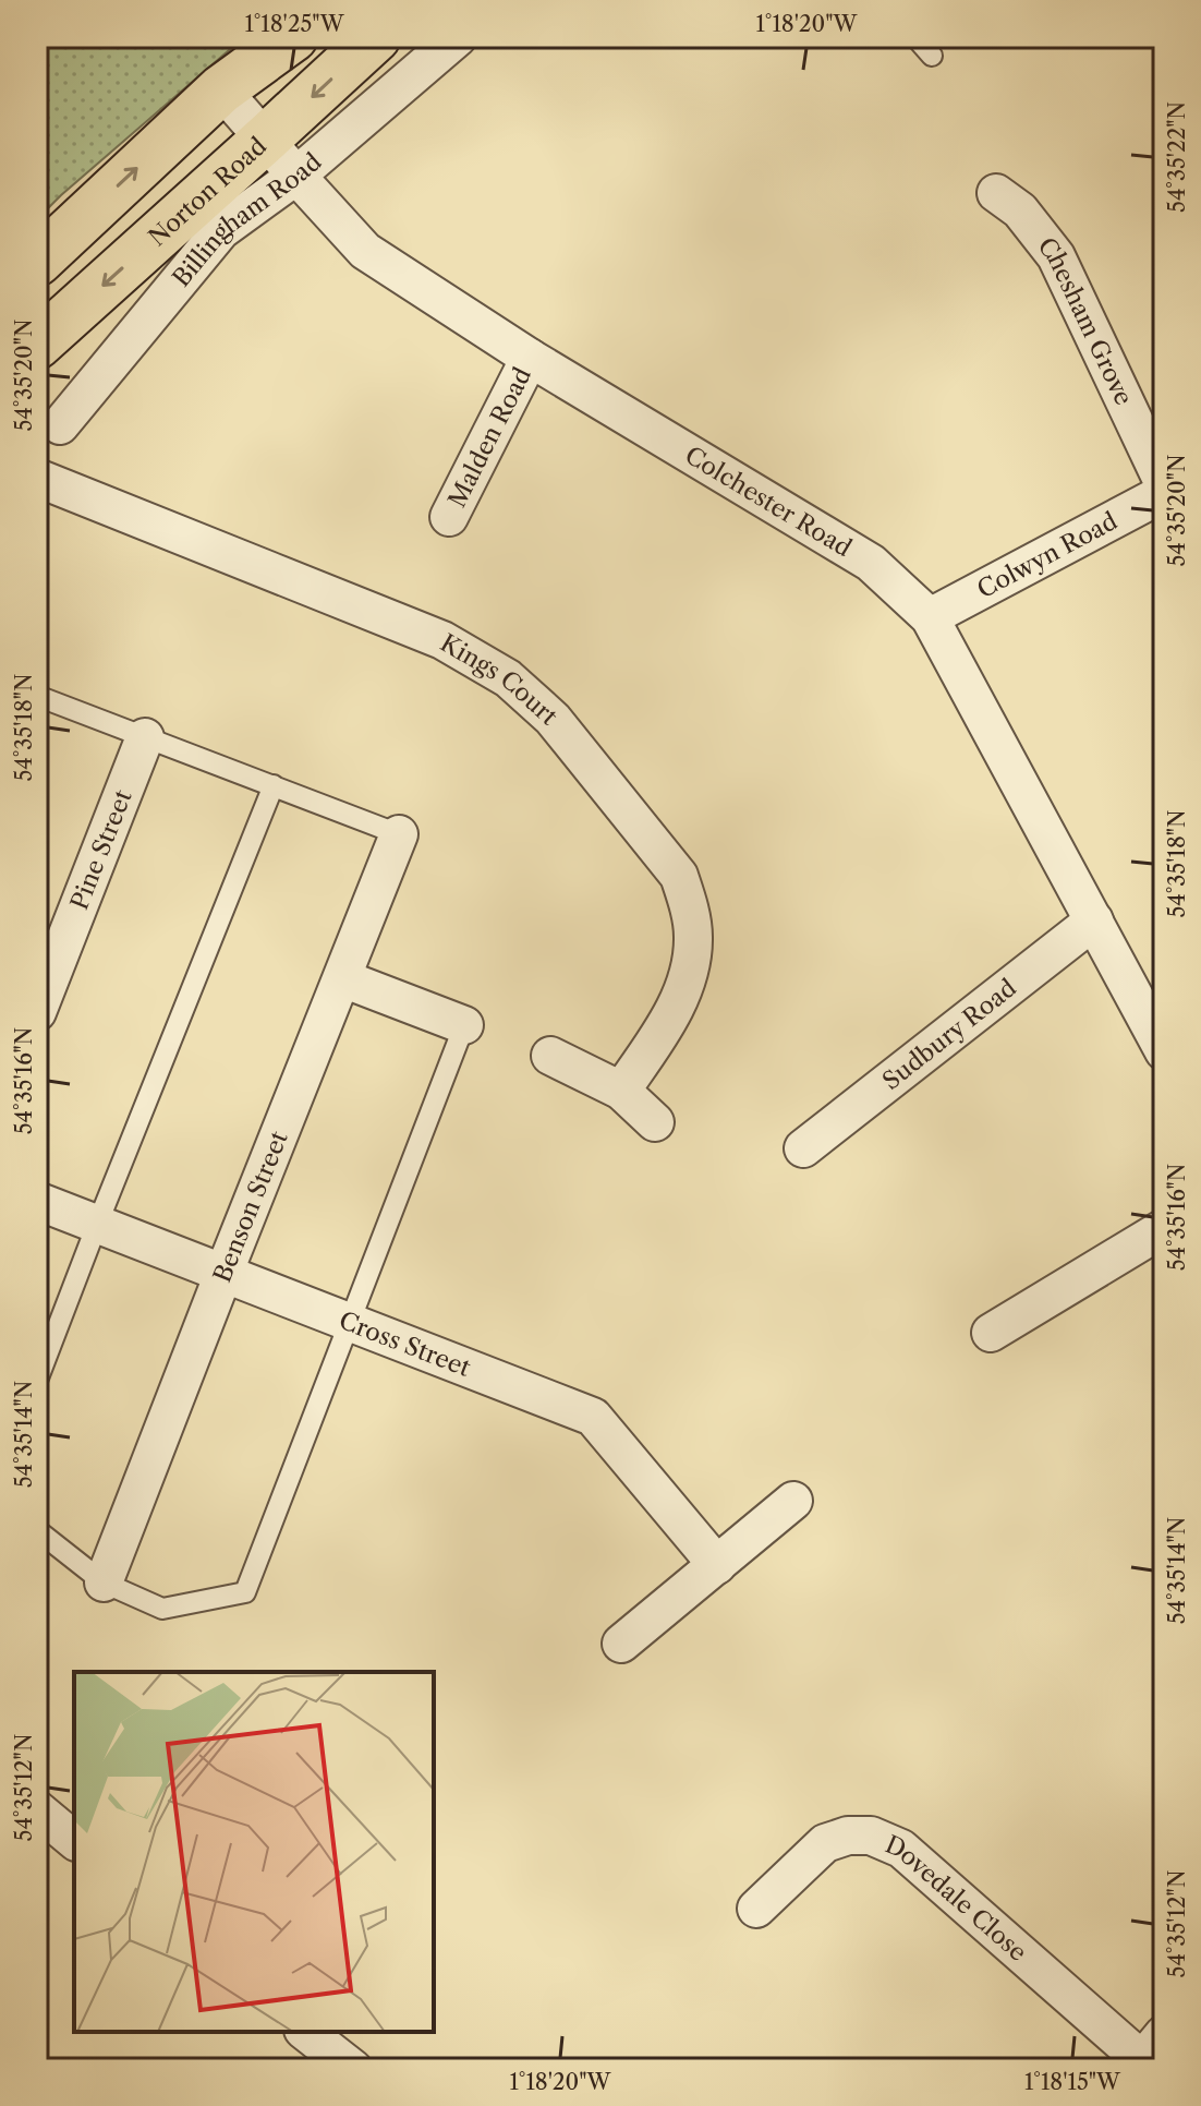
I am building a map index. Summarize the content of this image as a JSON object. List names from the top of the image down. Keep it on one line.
{"streets":{"main road":["Norton Road"],"street":["Billingham Road","Chesham Grove","Malden Road","Colchester Road","Colwyn Road","Kings Court","Pine Street","Sudbury Road","Benson Street","Cross Street","Dovedale Close"]},"crossings":[["Norton Road","Colchester Road"],["Billingham Road","Colchester Road"],["Malden Road","Colchester Road"],["Colchester Road","Colwyn Road"],["Colchester Road","Sudbury Road"],["Benson Street","Cross Street"]],"coordinates":["1°18'25\"W","1°18'20\"W","54°35'22\"N","54°35'20\"N","54°35'18\"N","54°35'16\"N","54°35'14\"N","54°35'12\"N","1°18'15\"W"]}
